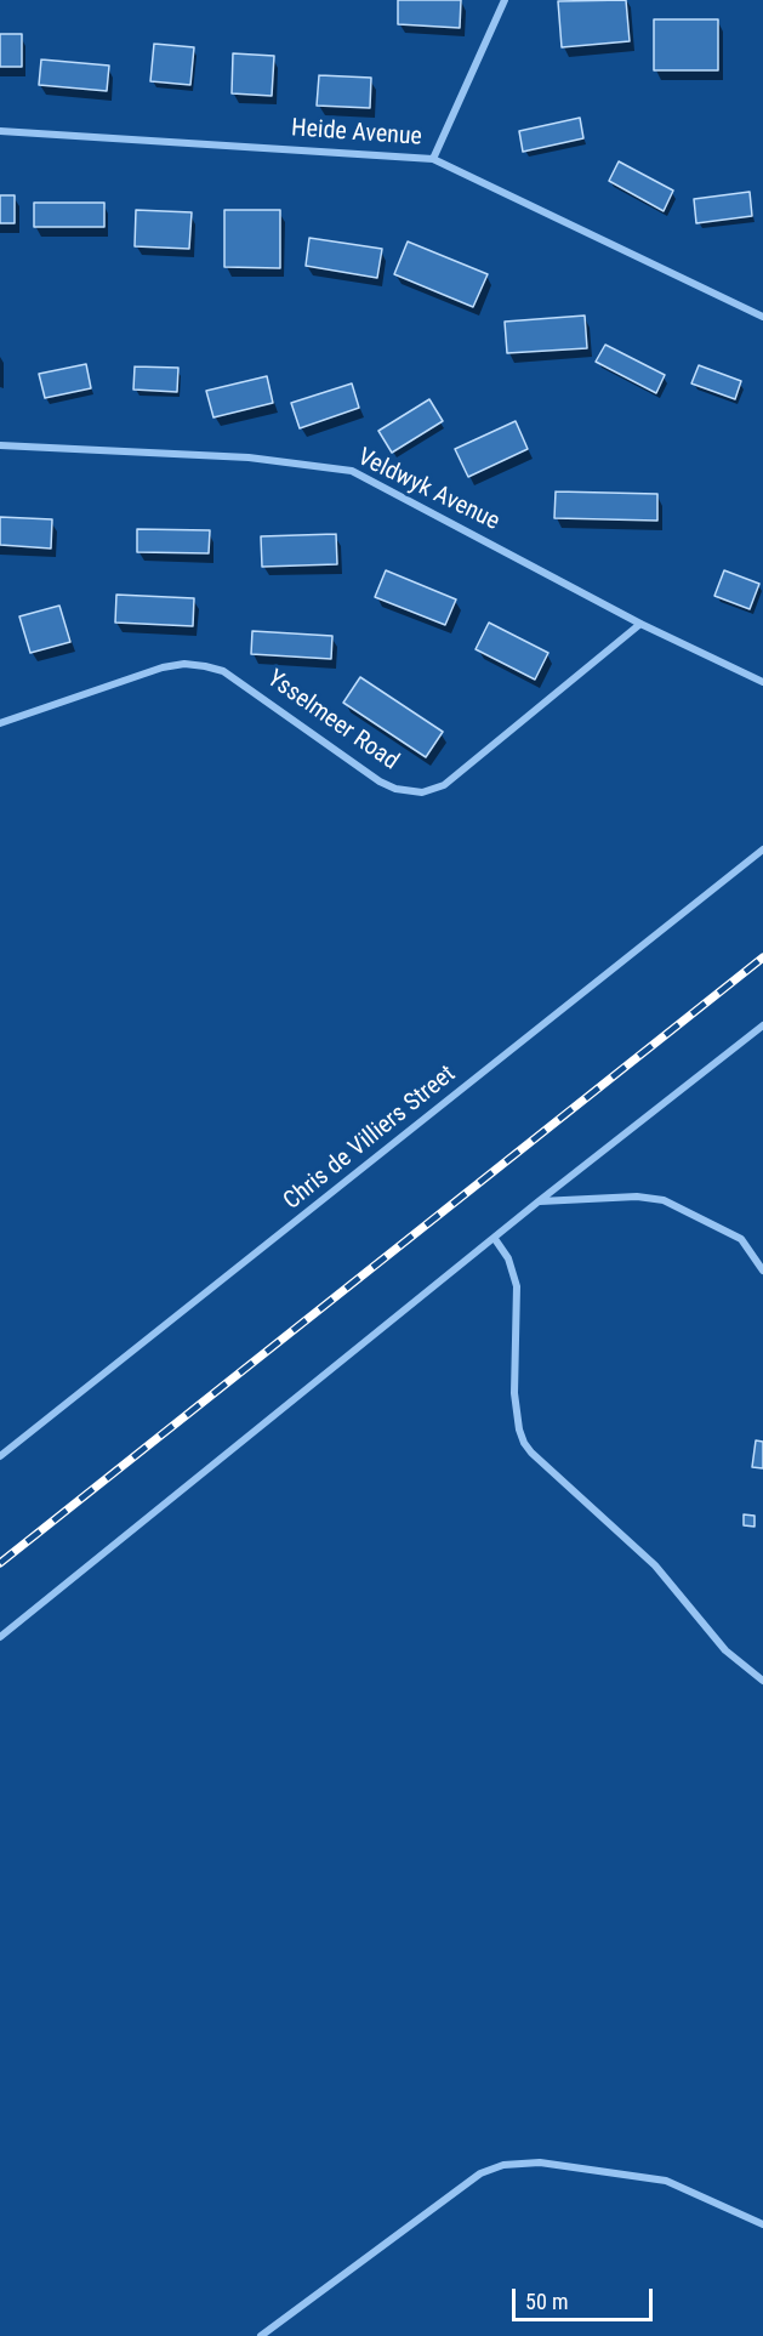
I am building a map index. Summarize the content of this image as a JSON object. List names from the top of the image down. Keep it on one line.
{"streets":{"street":["Heide Avenue","Veldwyk Avenue","Ysselmeer Road","Chris de Villiers Street"]},"crossings":[["Veldwyk Avenue","Ysselmeer Road"]],"scale_bar":"50 m"}
